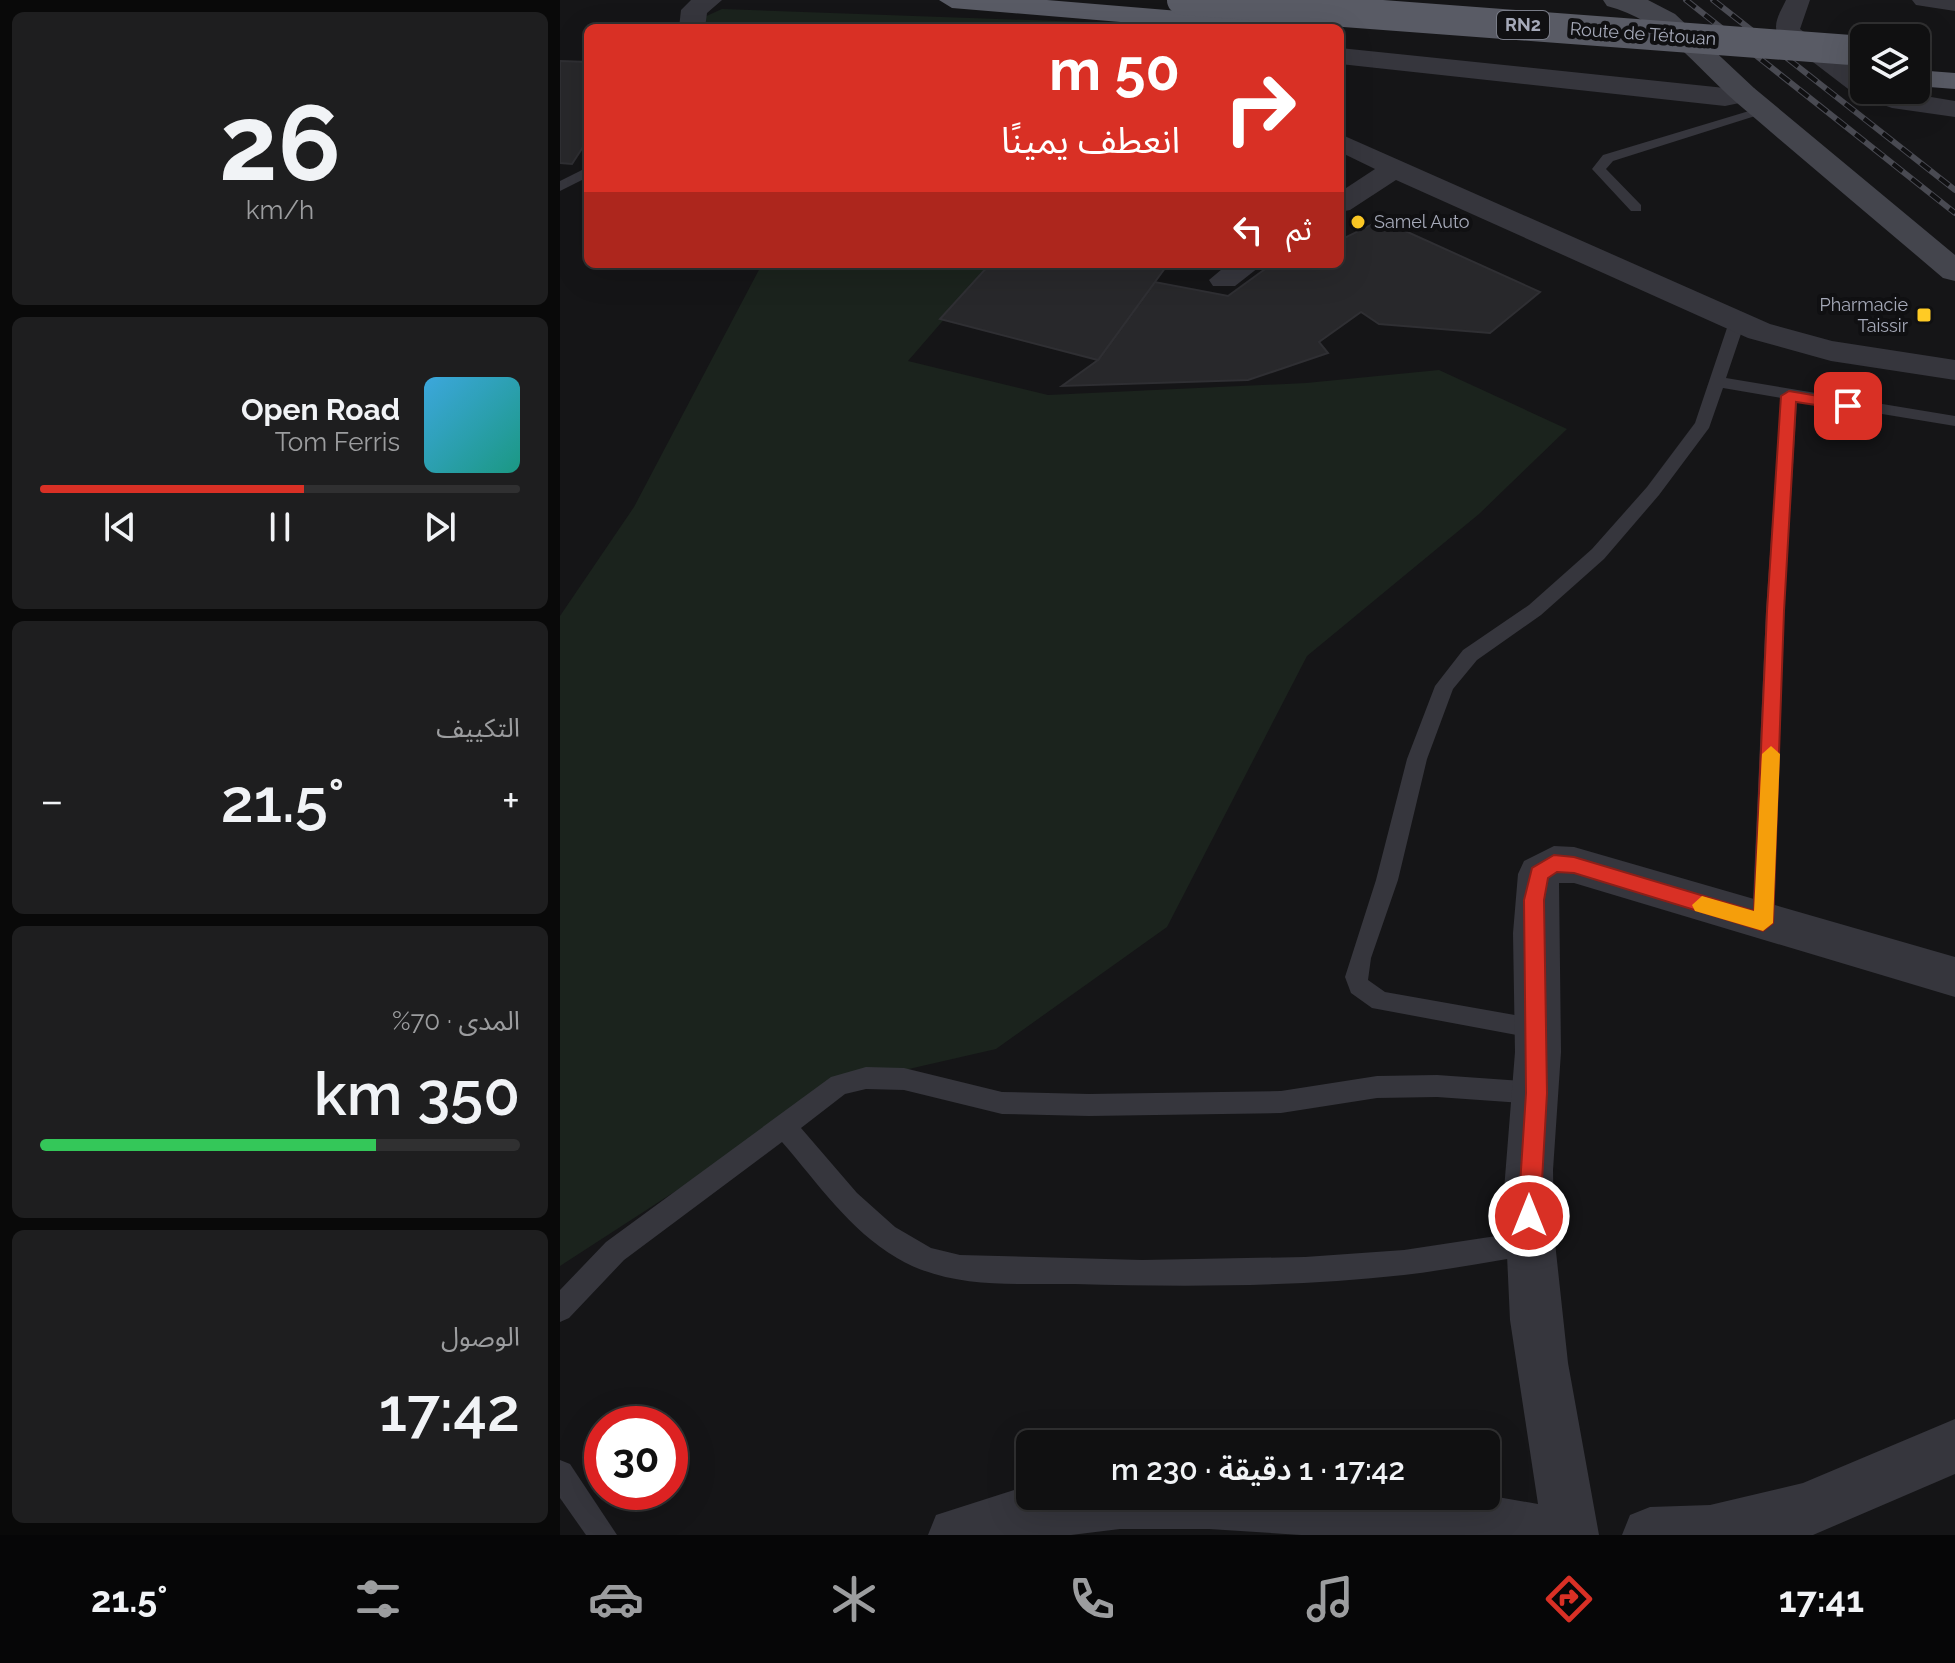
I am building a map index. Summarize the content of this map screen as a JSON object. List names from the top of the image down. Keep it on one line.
{"streets":{"highway":["RN2","Route de Tétouan"]},"places":{"other":["Samel Auto"],"transit":["Pharmacie Taissir"]},"page":{"tile":[["26","km/h"],"التكييف",["المدى · 70%","350 km"],["الوصول","17:42"]],"turn":["50 m","انعطف يمينًا"],"then":"ثم","song":["Open Road","Tom Ferris"],"heat":["−","21.5°","+"],"limit":"30","trip":"17:42 · 1 دقيقة · 230 m","tabs":["17:41","21.5°"]}}
